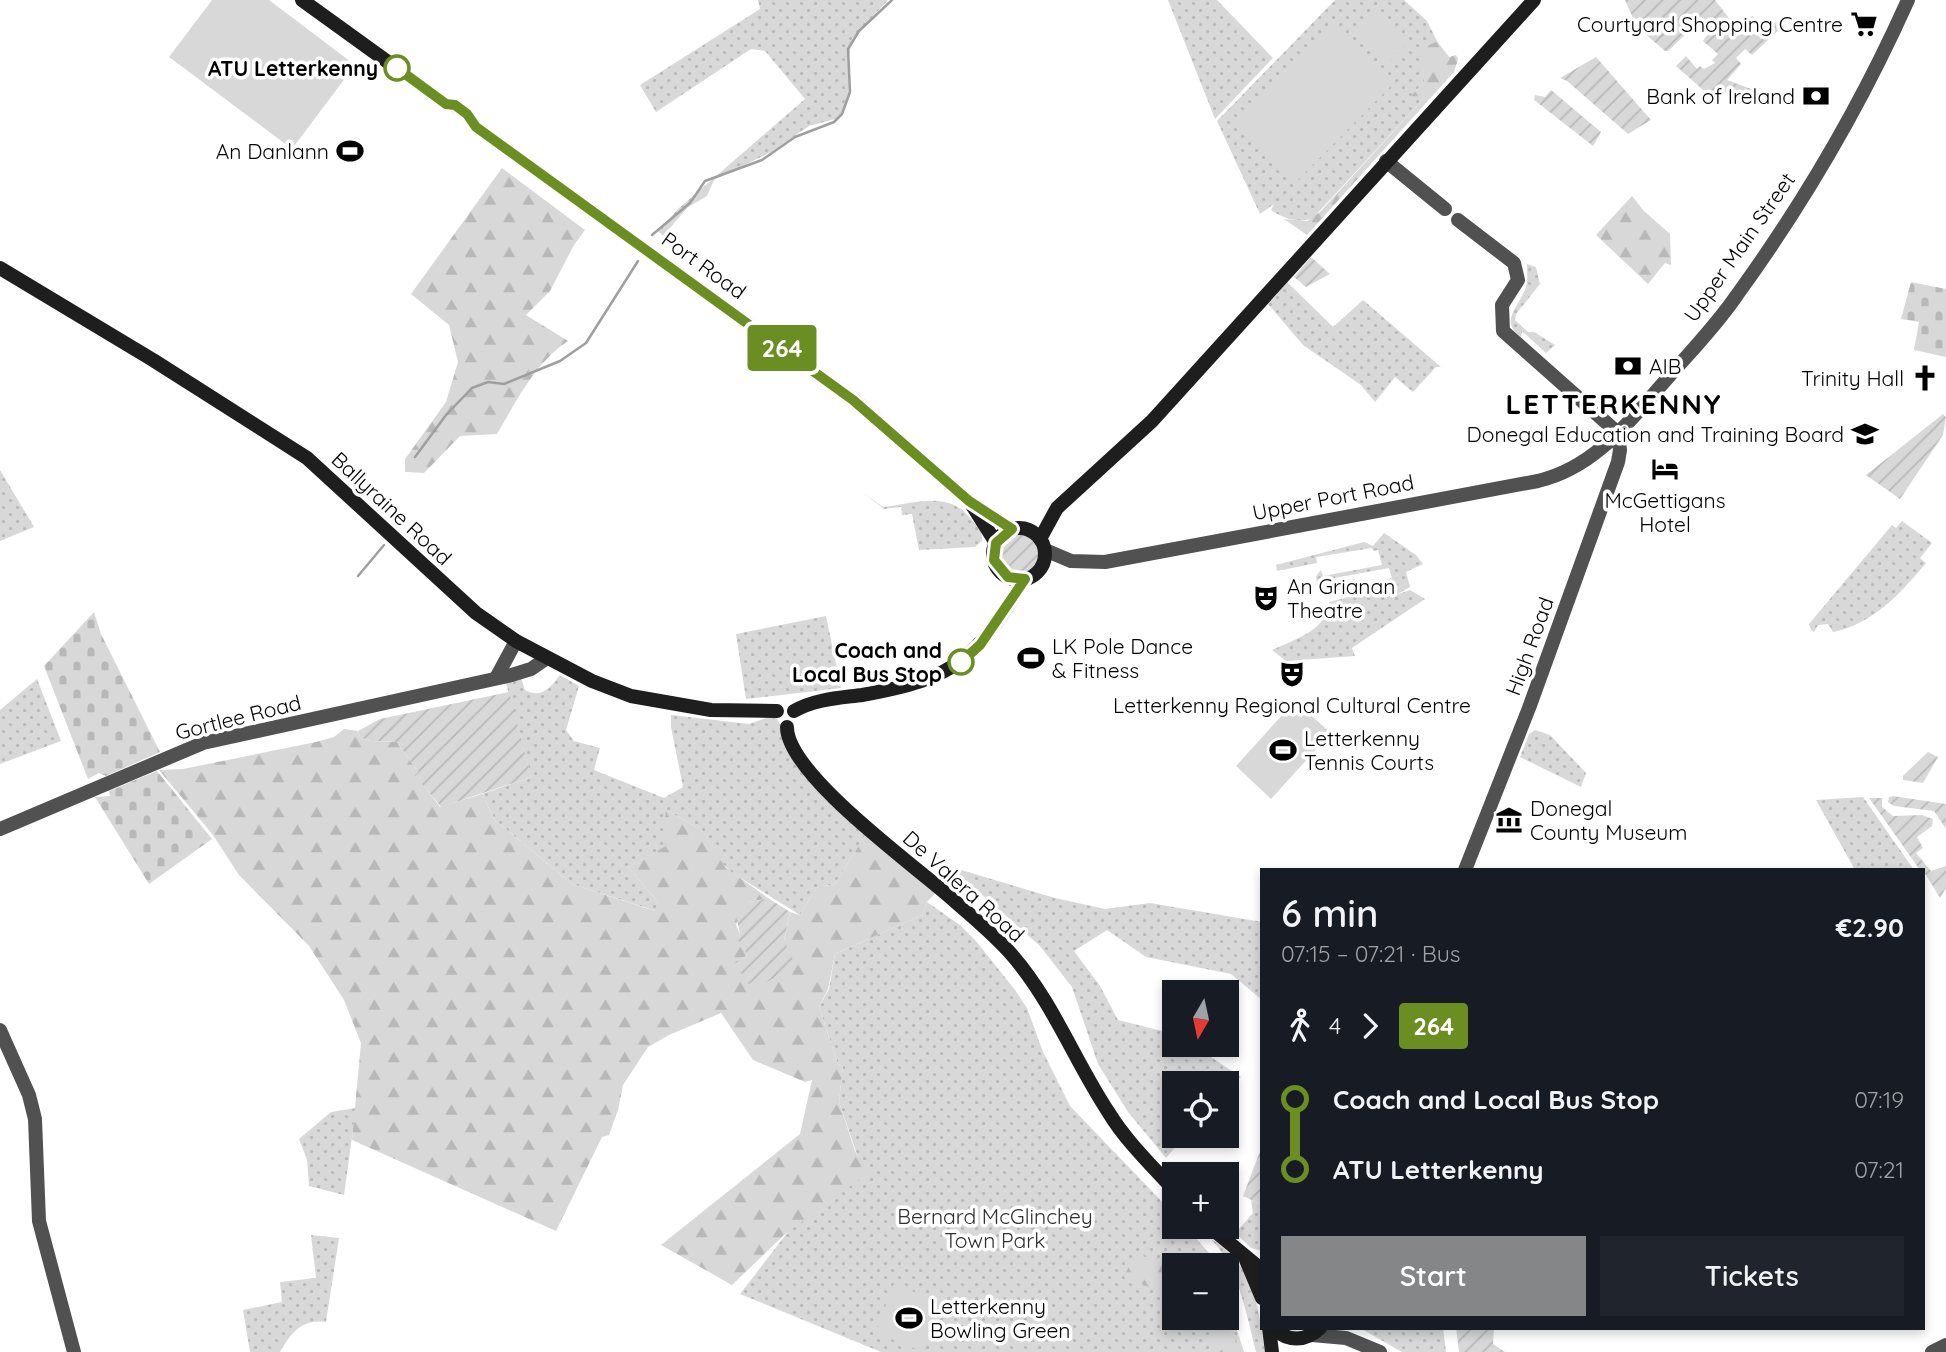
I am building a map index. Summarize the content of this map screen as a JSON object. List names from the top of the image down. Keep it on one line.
{"streets":{"main road":["Port Road","Ballyraine Road","De Valera Road"],"street":["Upper Main Street","Upper Port Road","High Road","Gortlee Road"]},"crossings":[["Upper Main Street","Upper Port Road"],["Upper Main Street","High Road"],["Port Road","Upper Port Road"],["Upper Port Road","High Road"],["Ballyraine Road","Gortlee Road"],["Ballyraine Road","De Valera Road"]],"districts":["LETTERKENNY"],"parks":["Bernard McGlinchey Town Park"],"places":{"supermarket":["Courtyard Shopping Centre"],"other":["ATU Letterkenny","Coach and Local Bus Stop"],"bank":["Bank of Ireland","AIB"],"sports":["An Danlann","LK Pole Dance & Fitness","Letterkenny Tennis Courts","Letterkenny Bowling Green"],"church":["Trinity Hall"],"school or university":["Donegal Education and Training Board"],"hotel":["McGettigans Hotel"],"theatre":["An Grianan Theatre","Letterkenny Regional Cultural Centre"],"museum":["Donegal County Museum"]},"lines":["bus line 264"],"north":"bottom","page":{"on_map":"264","heading":["6 min","07:15 – 07:21 · Bus","€2.90"],"map_buttons":["+","−"],"legs":["4","264"],"list":[{"name":"Coach and Local Bus Stop","value":"07:19"},{"name":"ATU Letterkenny","value":"07:21"}],"buttons":["Start","Tickets"]}}
